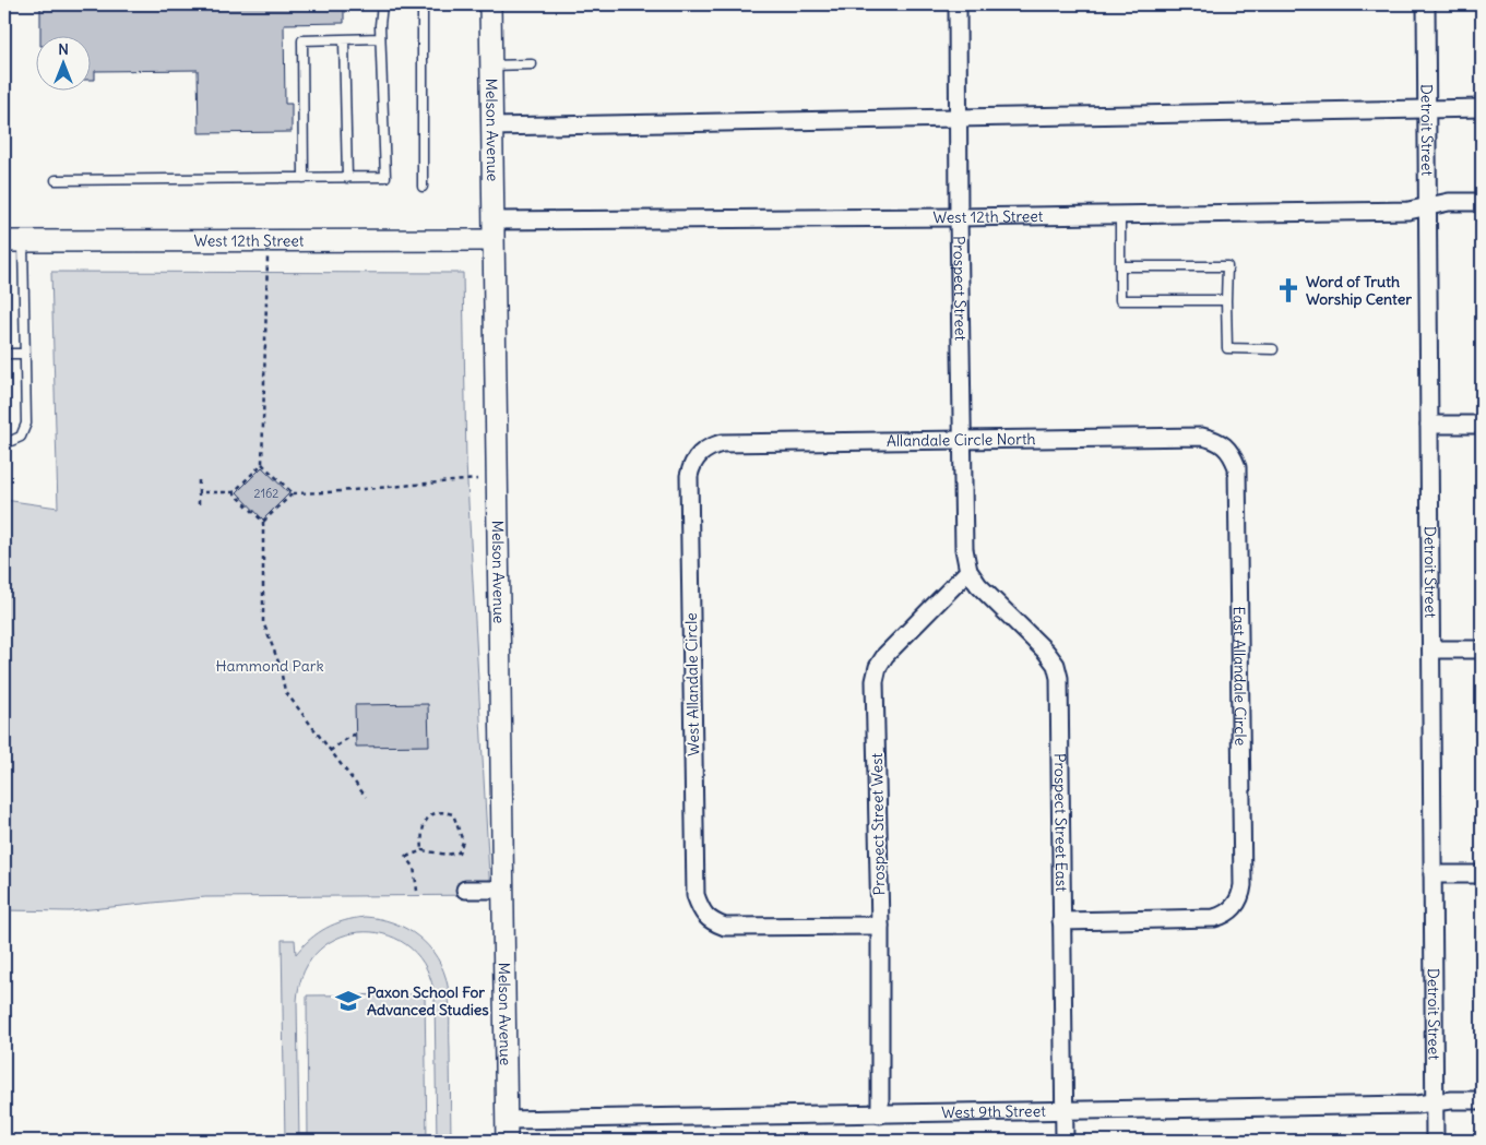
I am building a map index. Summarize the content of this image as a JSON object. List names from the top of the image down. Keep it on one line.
{"streets":{"street":["Melson Avenue","Detroit Street","West 12th Street","Prospect Street","Allandale Circle North","East Allandale Circle","West Allandale Circle","Prospect Street East","Prospect Street West","West 9th Street"]},"crossings":[["Melson Avenue","West 12th Street"],["Melson Avenue","West 9th Street"],["Detroit Street","West 12th Street"],["Detroit Street","West 9th Street"],["West 12th Street","Prospect Street"],["Prospect Street","Allandale Circle North"],["Prospect Street","Prospect Street East"],["Prospect Street","Prospect Street West"],["Allandale Circle North","East Allandale Circle"],["Allandale Circle North","West Allandale Circle"],["East Allandale Circle","Prospect Street East"],["West Allandale Circle","Prospect Street West"],["Prospect Street East","Prospect Street West"],["Prospect Street East","West 9th Street"],["Prospect Street West","West 9th Street"]],"parks":["Hammond Park"],"places":{"church":["Word of Truth Worship Center"],"school or university":["Paxon School For Advanced Studies"]},"house_numbers":["2162"],"north":"top"}
